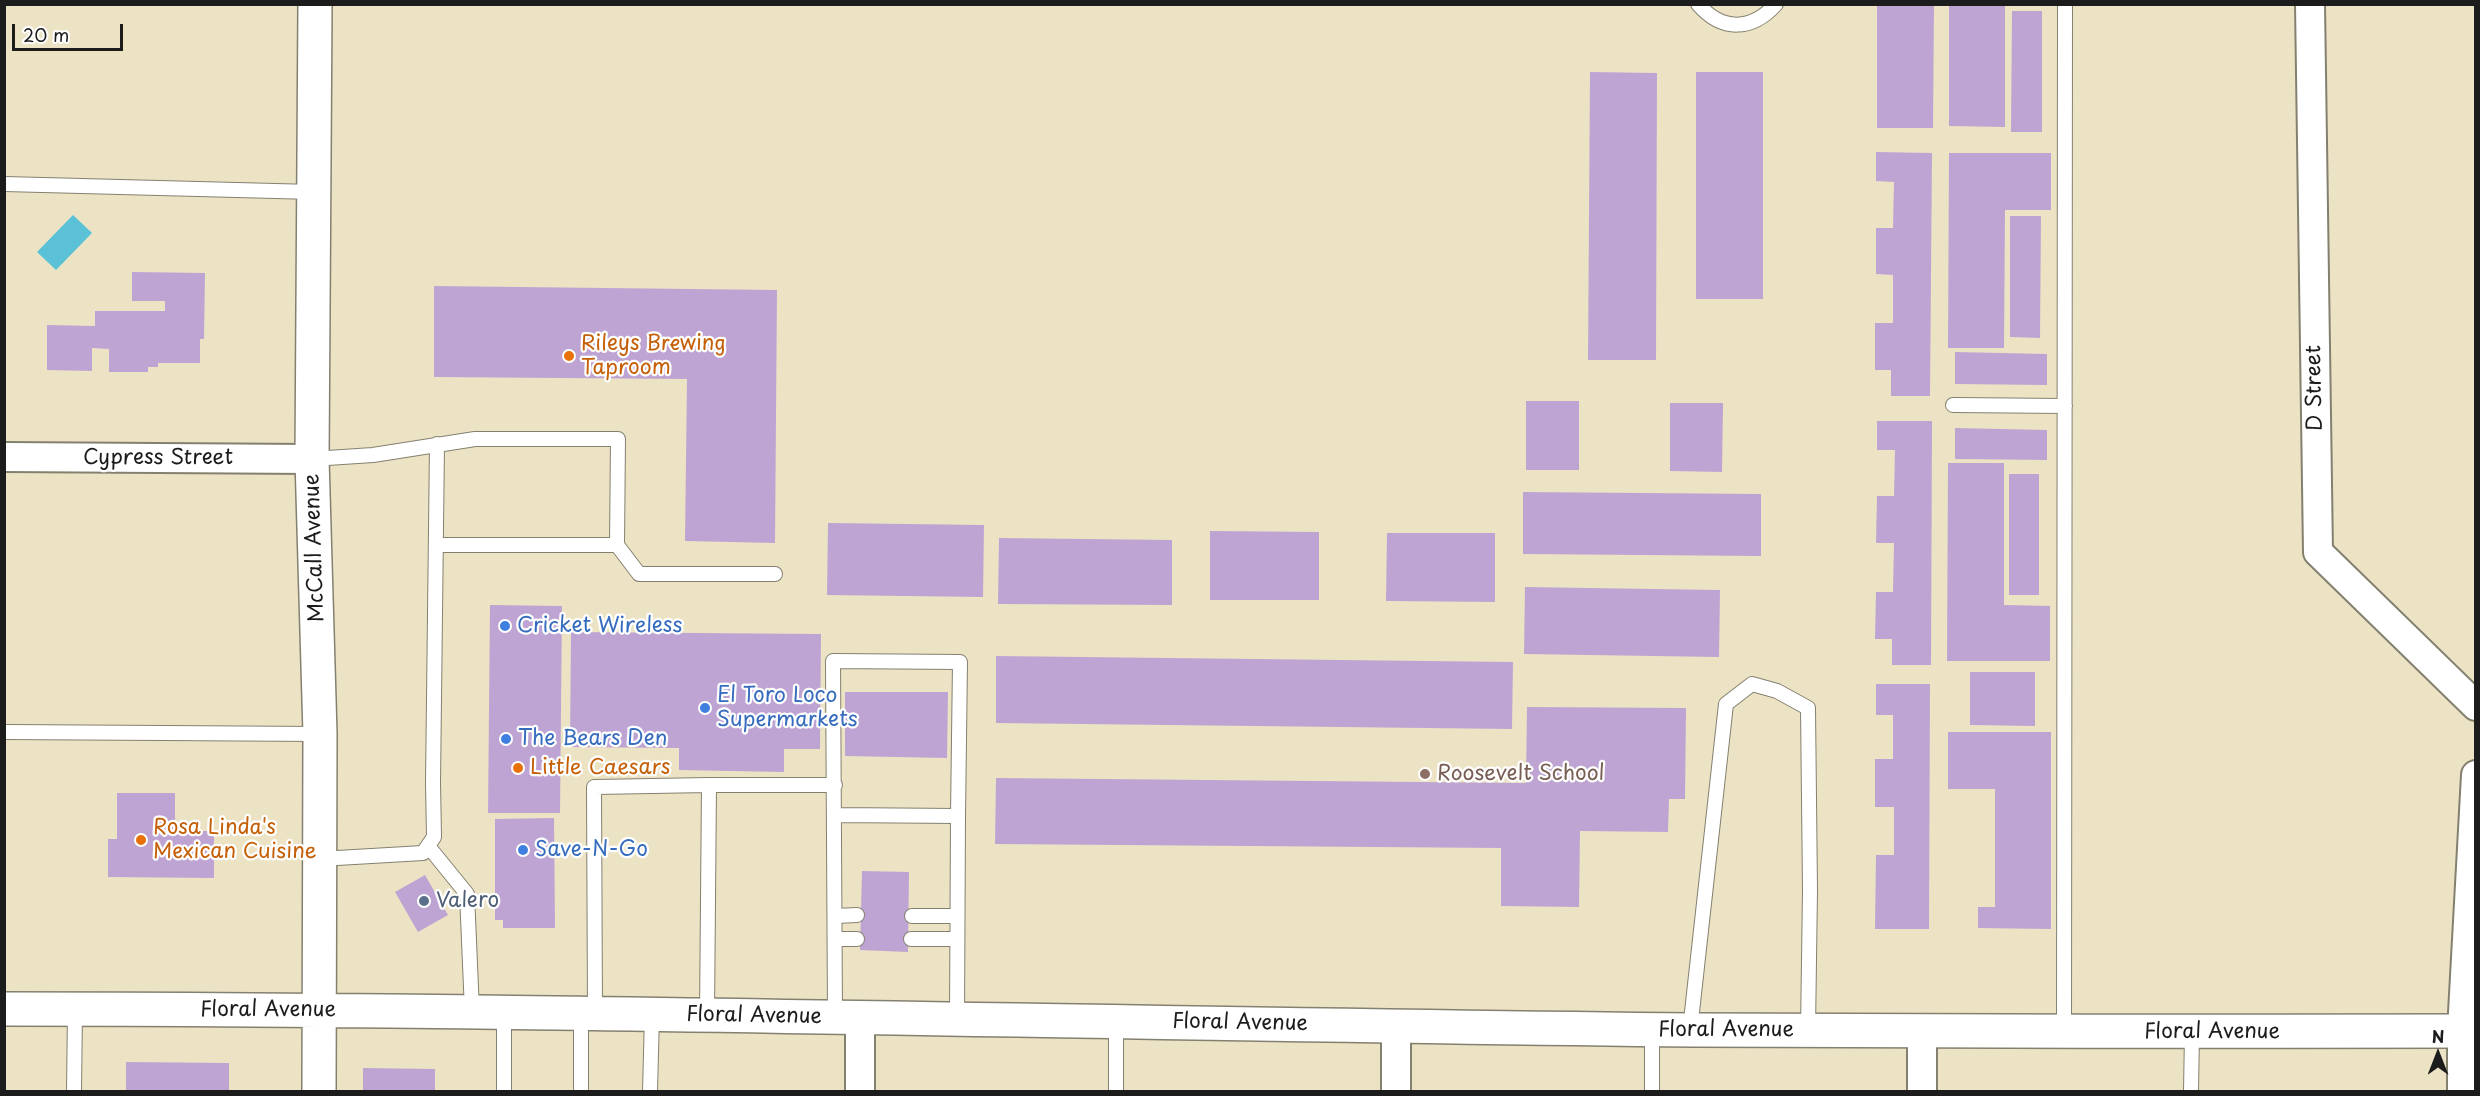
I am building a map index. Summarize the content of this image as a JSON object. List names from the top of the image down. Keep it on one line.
{"streets":{"street":["D Street","Cypress Street","McCall Avenue","Floral Avenue"]},"crossings":[["Cypress Street","McCall Avenue"],["McCall Avenue","Floral Avenue"]],"places":["Rileys Brewing Taproom","Cricket Wireless","El Toro Loco Supermarkets","The Bears Den","Little Caesars","Roosevelt School","Rosa Linda's Mexican Cuisine","Save-N-Go","Valero"],"scale_bar":"20 m","north":"top"}
